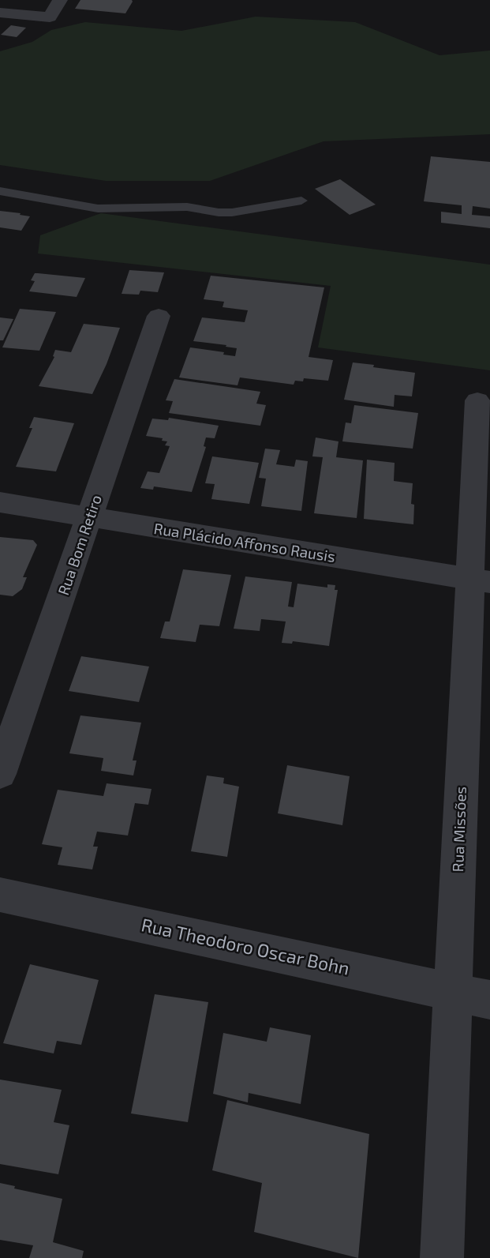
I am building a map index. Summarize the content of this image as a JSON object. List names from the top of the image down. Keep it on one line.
{"streets":{"street":["Rua Plácido Affonso Rausis","Rua Bom Retiro","Rua Missões","Rua Theodoro Oscar Bohn"]},"crossings":[["Rua Plácido Affonso Rausis","Rua Bom Retiro"],["Rua Plácido Affonso Rausis","Rua Missões"],["Rua Missões","Rua Theodoro Oscar Bohn"]]}
